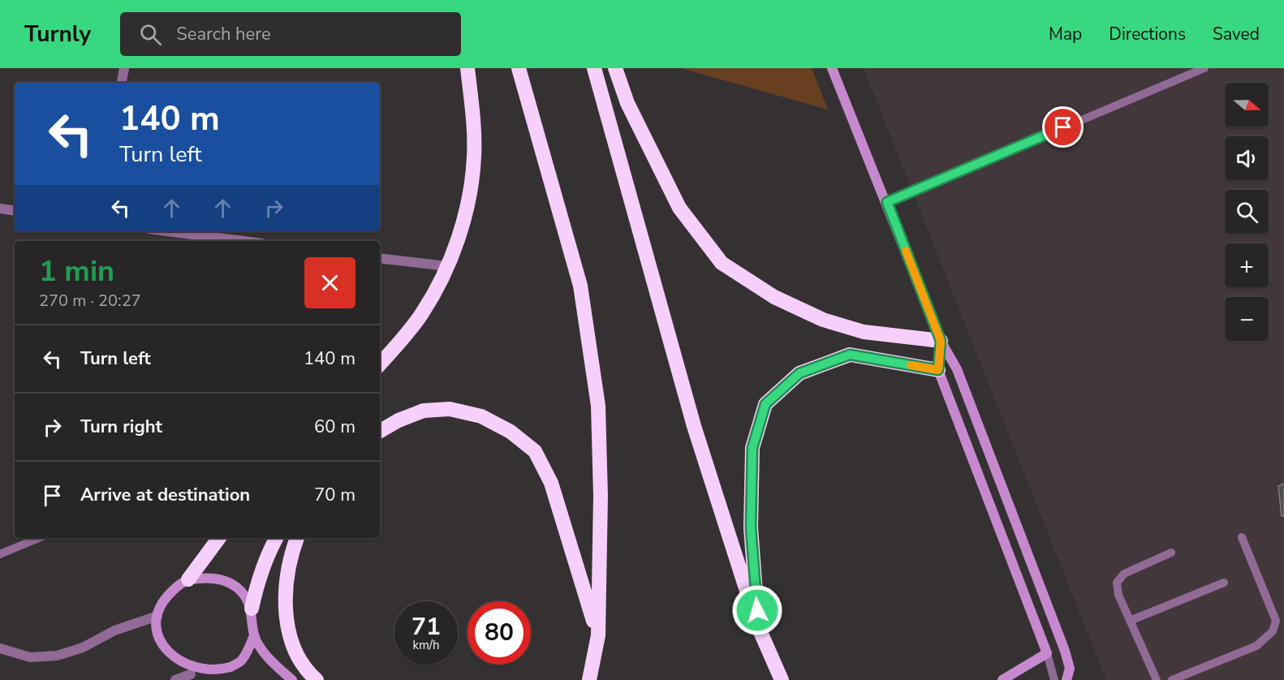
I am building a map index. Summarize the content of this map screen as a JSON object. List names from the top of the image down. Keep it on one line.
{"north":"right","page":{"header":"Turnly","search":"Search here","nav":["Map","Directions","Saved"],"map_buttons":["+","−"],"turn":["140 m","Turn left"],"heading":["1 min","270 m · 20:27"],"list":[{"name":"Turn left","value":"140 m"},{"name":"Turn right","value":"60 m"},{"name":"Arrive at destination","value":"70 m"}],"speed":"71 km/h","limit":"80"}}
